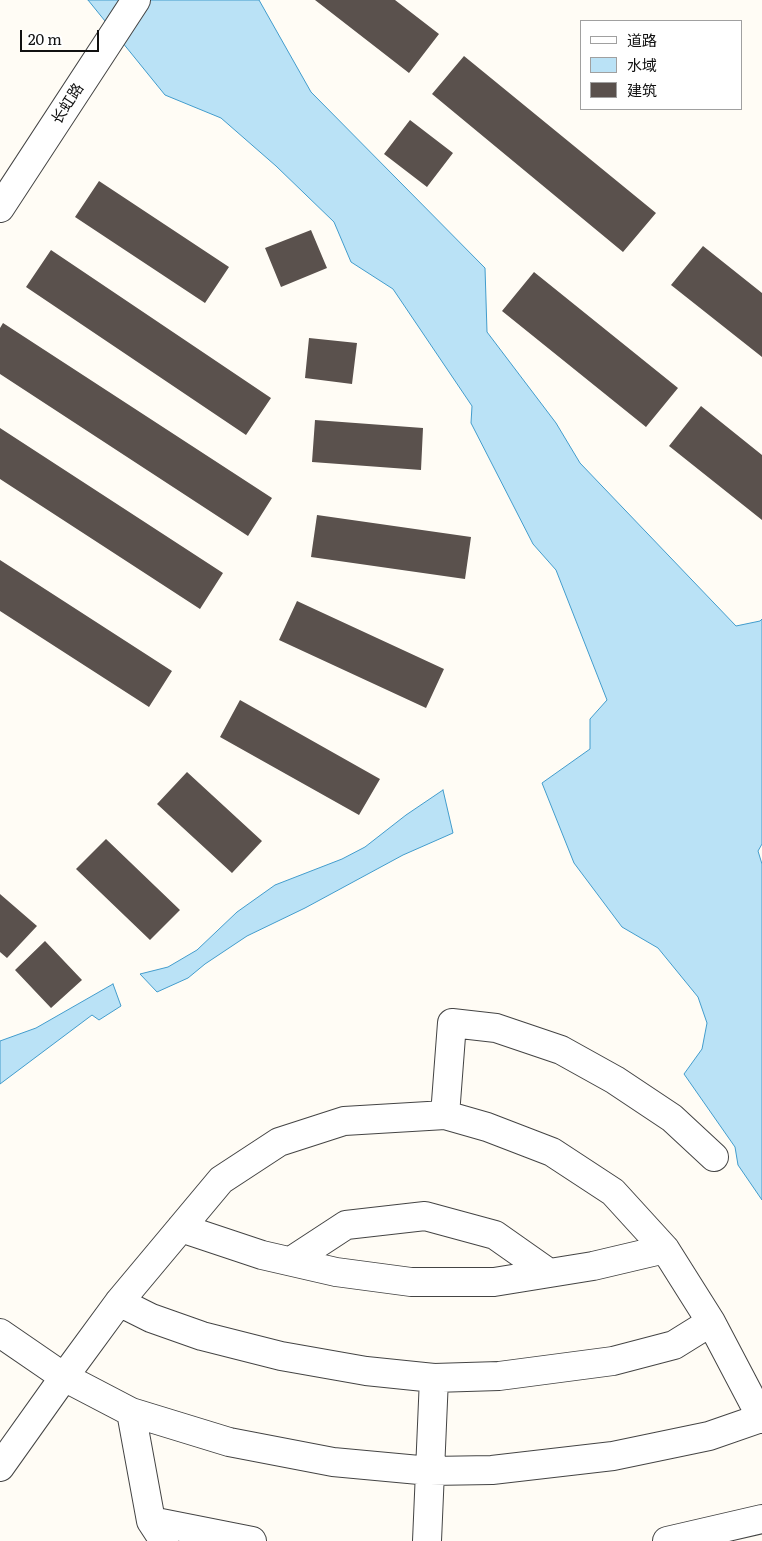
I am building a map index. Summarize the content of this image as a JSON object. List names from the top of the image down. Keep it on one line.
{"streets":{"street":["长虹路"]},"legend":["道路","水域","建筑"],"scale_bar":"20 m"}
